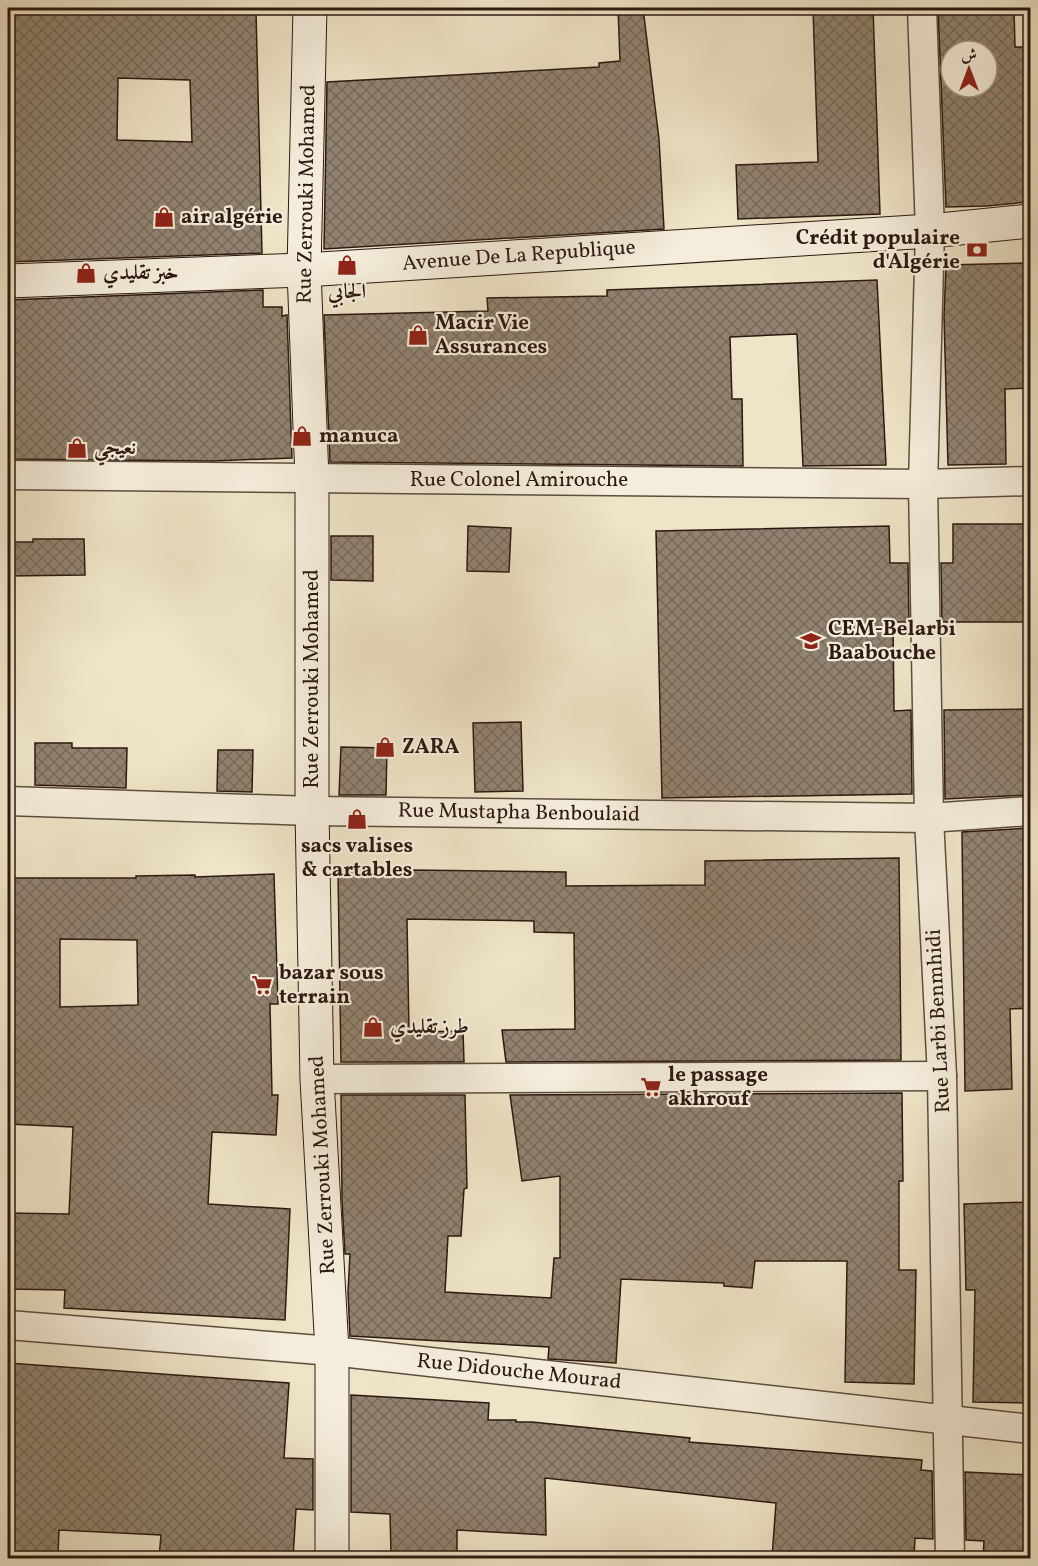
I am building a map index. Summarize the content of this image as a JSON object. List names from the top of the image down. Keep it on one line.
{"streets":{"street":["Rue Zerrouki Mohamed","Avenue De La Republique","Rue Colonel Amirouche","Rue Mustapha Benboulaid","Rue Larbi Benmhidi","Rue Didouche Mourad"]},"crossings":[["Rue Zerrouki Mohamed","Avenue De La Republique"],["Rue Zerrouki Mohamed","Rue Colonel Amirouche"],["Rue Zerrouki Mohamed","Rue Mustapha Benboulaid"],["Rue Zerrouki Mohamed","Rue Didouche Mourad"],["Avenue De La Republique","Rue Larbi Benmhidi"],["Rue Colonel Amirouche","Rue Larbi Benmhidi"],["Rue Mustapha Benboulaid","Rue Larbi Benmhidi"],["Rue Larbi Benmhidi","Rue Didouche Mourad"]],"places":{"shop":["air algérie","الجابي","خبز تقليدي","Macir Vie Assurances","manuca","نعيجي","ZARA","sacs valises & cartables","طرز تقليدي"],"bank":["Crédit populaire d'Algérie"],"school or university":["CEM-Belarbi Baabouche"],"supermarket":["bazar sous terrain","le passage akhrouf"]},"north":"top"}
